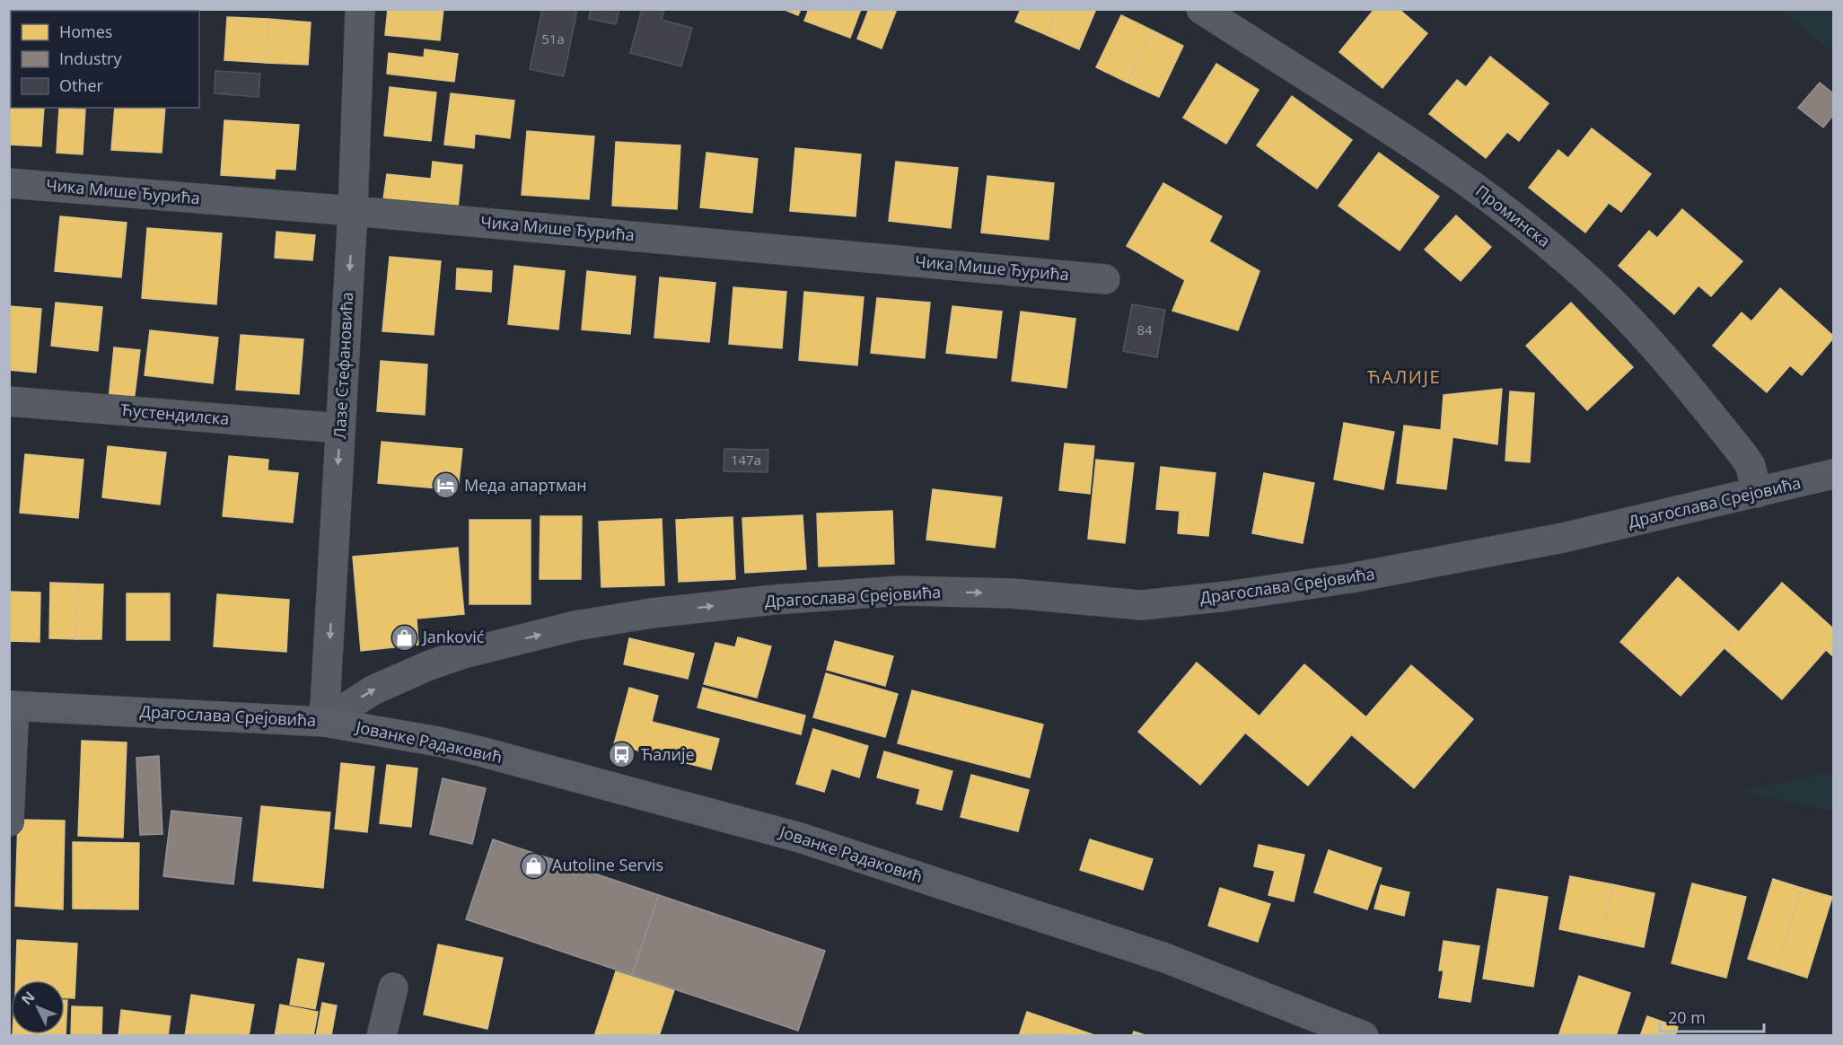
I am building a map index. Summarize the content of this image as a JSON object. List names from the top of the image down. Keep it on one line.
{"streets":{"main road":["Драгослава Срејовића","Јованке Радаковић"],"street":["Чика Мише Ђурића","Проминска","Лазе Стефановића","Ћустендилска"]},"crossings":[["Чика Мише Ђурића","Лазе Стефановића"],["Проминска","Драгослава Срејовића"],["Лазе Стефановића","Ћустендилска"],["Лазе Стефановића","Драгослава Срејовића"],["Лазе Стефановића","Јованке Радаковић"],["Драгослава Срејовића","Јованке Радаковић"]],"one_way":["Лазе Стефановића","Драгослава Срејовића"],"districts":["ЋАЛИЈЕ"],"places":{"hotel":["Меда апартман"],"shop":["Janković","Autoline Servis"],"bus stop":["Ћалије"]},"house_numbers":["51a","84","147a"],"legend":["Homes","Industry","Other"],"scale_bar":"20 m","north":"top left"}
